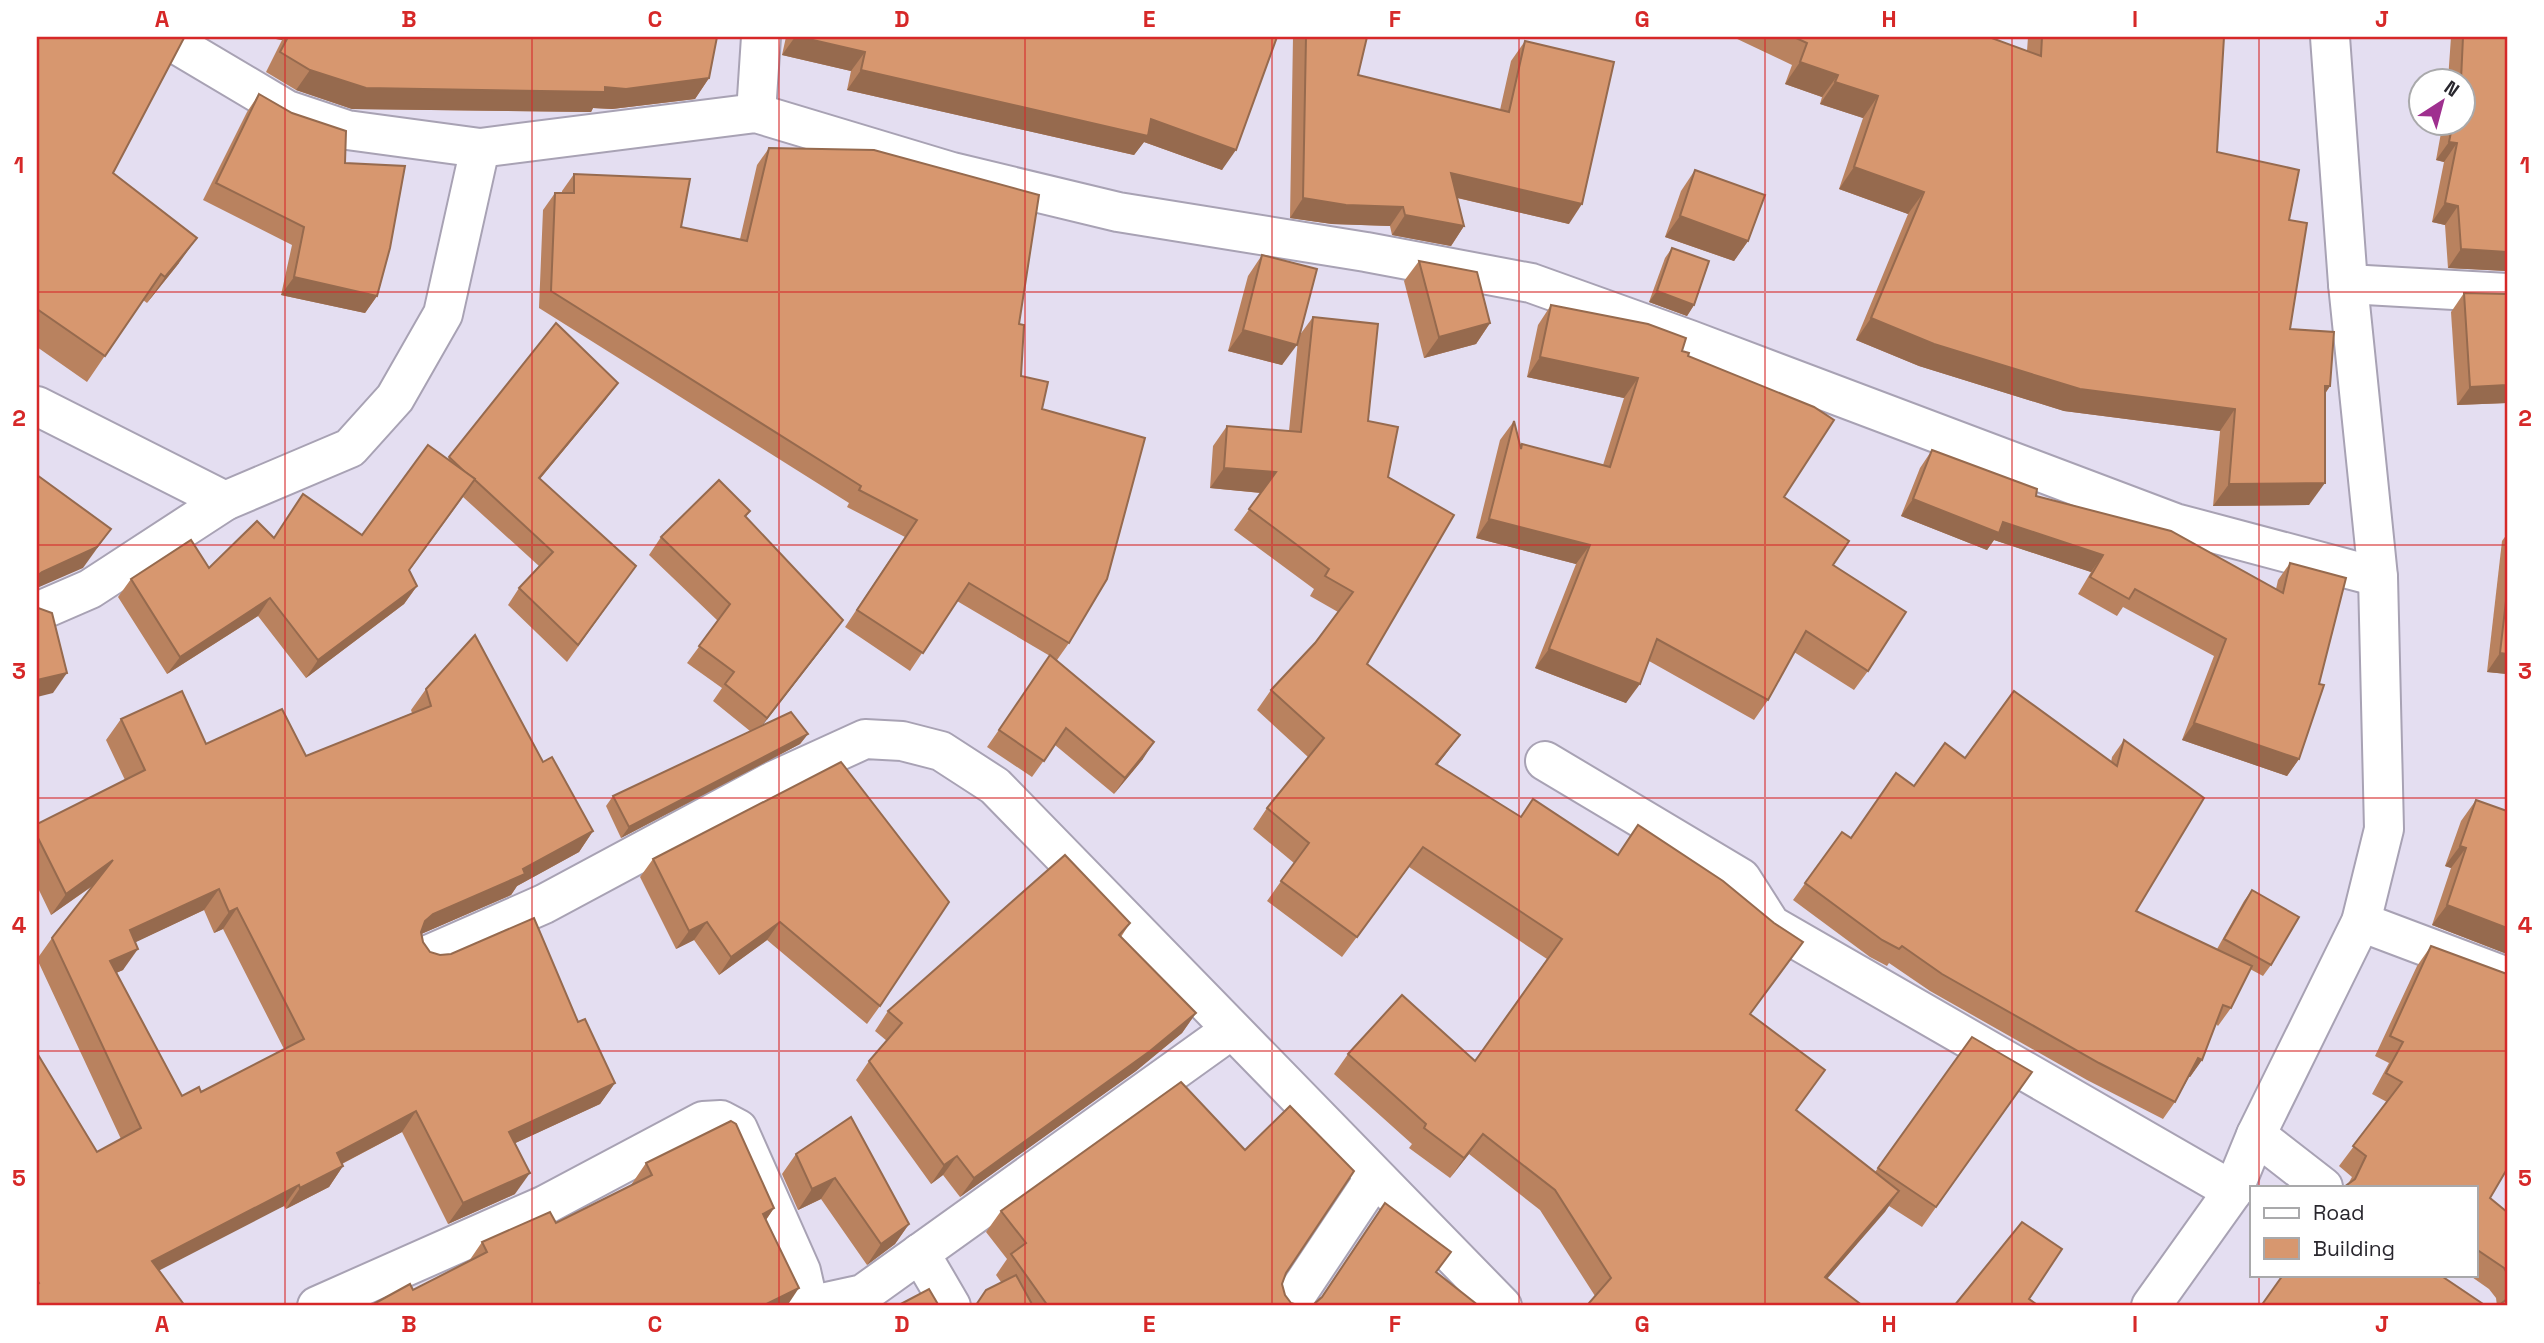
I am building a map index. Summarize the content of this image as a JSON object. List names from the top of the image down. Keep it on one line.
{"legend":["Road","Building"],"north":"top right","grid":{"columns":["A","B","C","D","E","F","G","H","I","J"],"rows":["1","2","3","4","5"]}}
